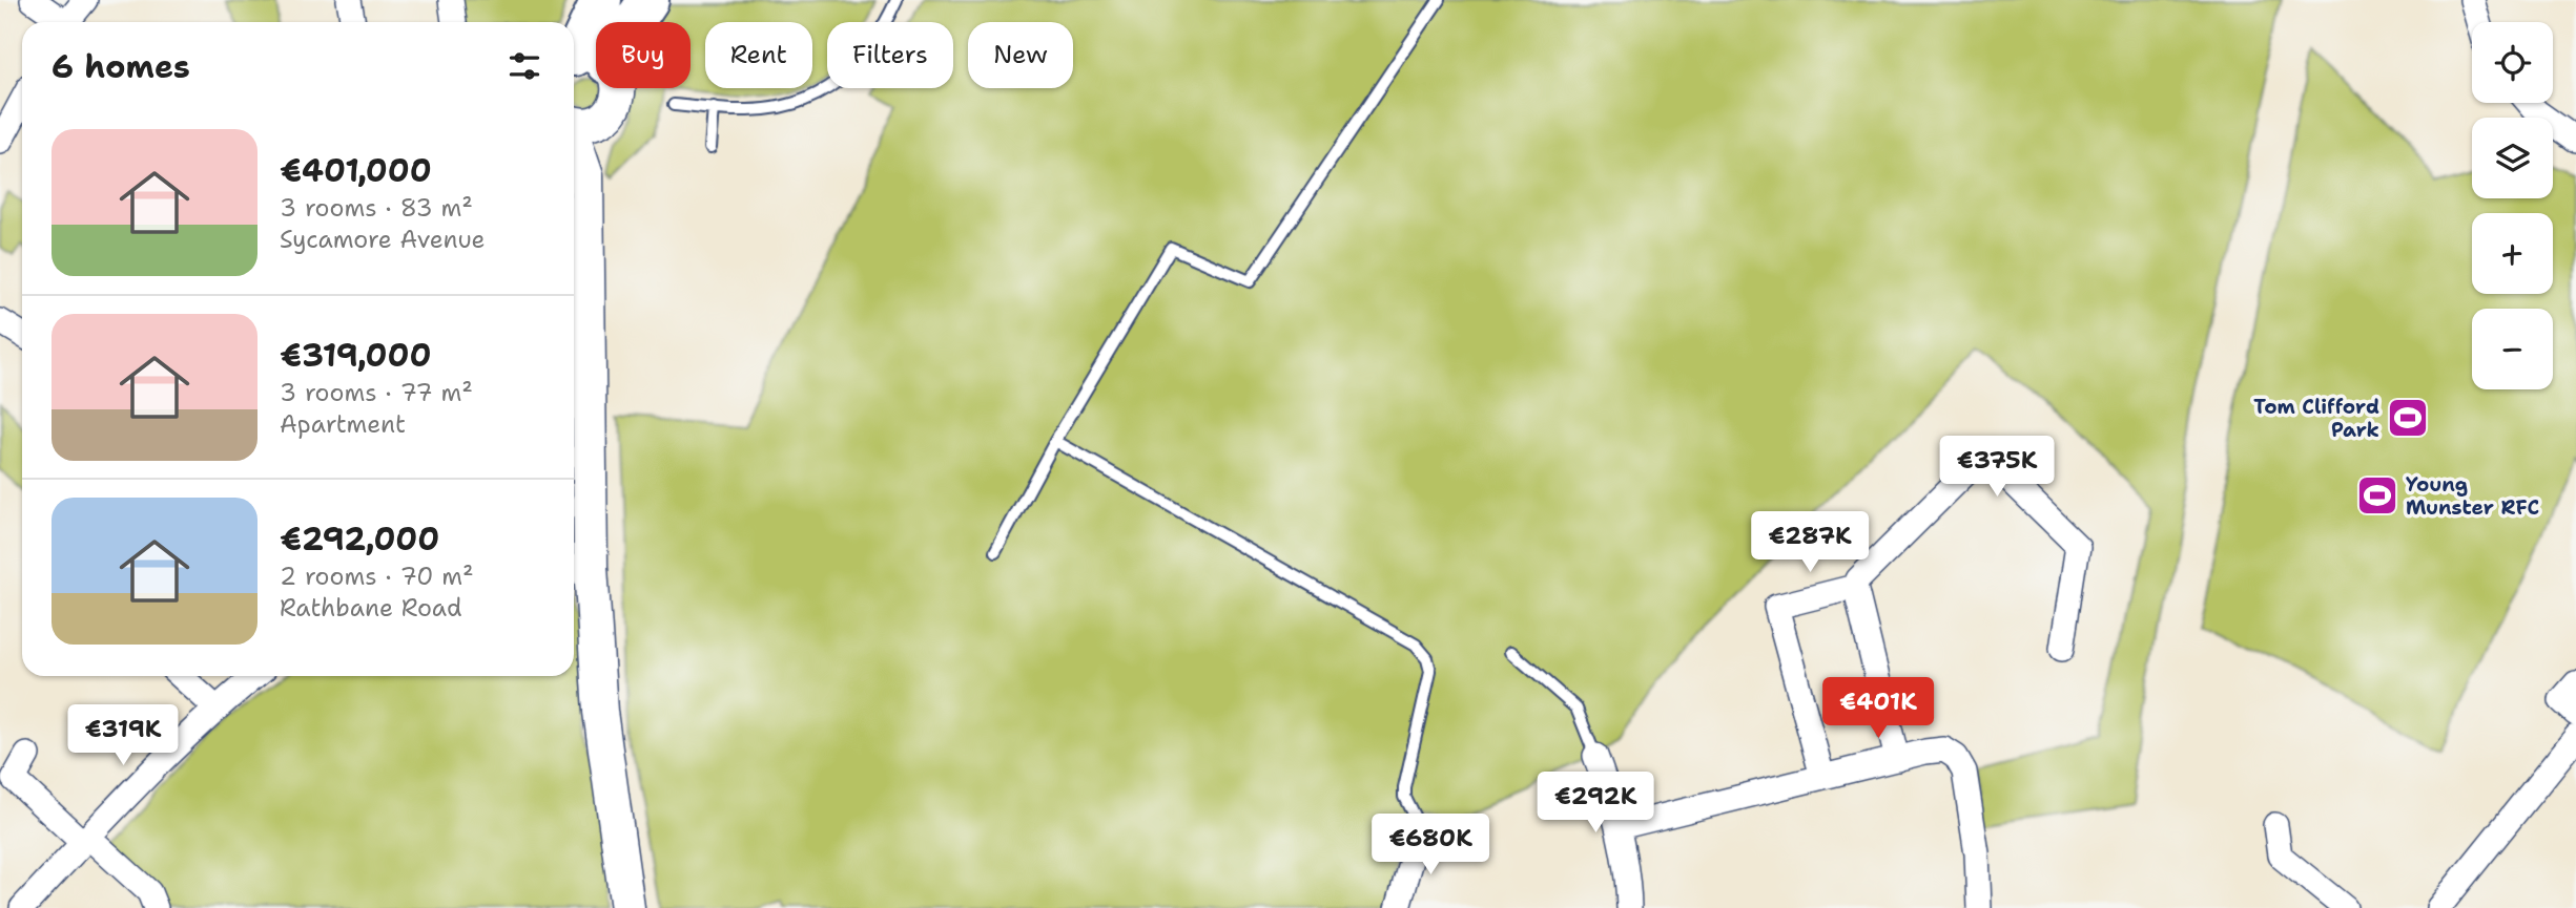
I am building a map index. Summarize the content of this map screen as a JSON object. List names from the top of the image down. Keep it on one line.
{"places":{"sports":["Tom Clifford Park","Young Munster RFC"]},"page":{"map_buttons":["+","−"],"chip":["Buy","Rent","Filters","New"],"heading":"6 homes","list":[{"name":"€401,000","note":"3 rooms · 83 m² · Sycamore Avenue"},{"name":"€319,000","note":"3 rooms · 77 m² · Apartment"},{"name":"€292,000","note":"2 rooms · 70 m² · Rathbane Road"}],"price":["€375K","€287K","€401K","€319K","€292K","€680K"]}}
